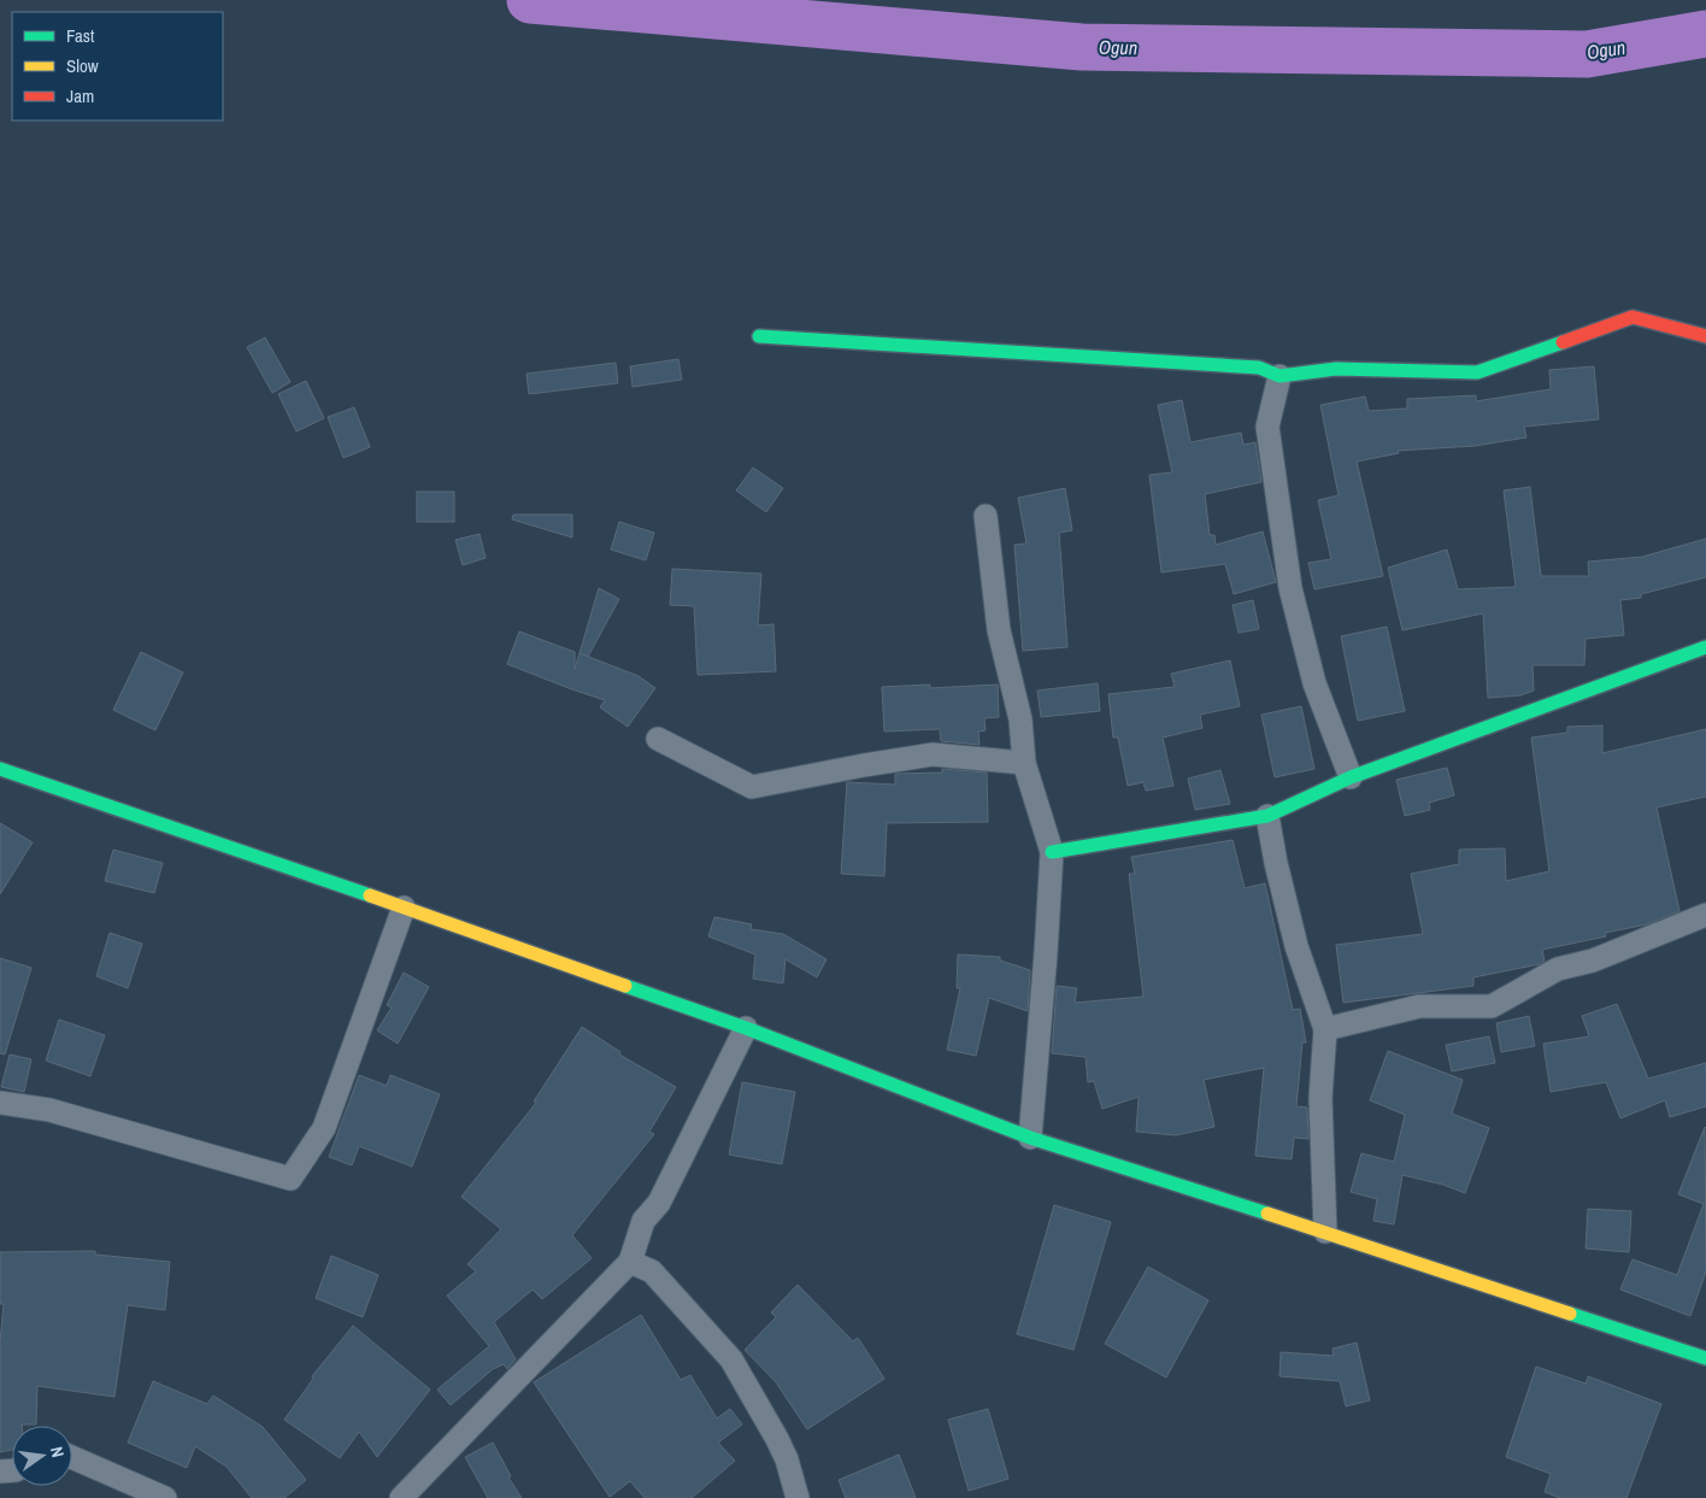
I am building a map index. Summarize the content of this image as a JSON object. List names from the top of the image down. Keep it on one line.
{"water":["Ogun"],"legend":["Fast","Slow","Jam"],"north":"right"}
